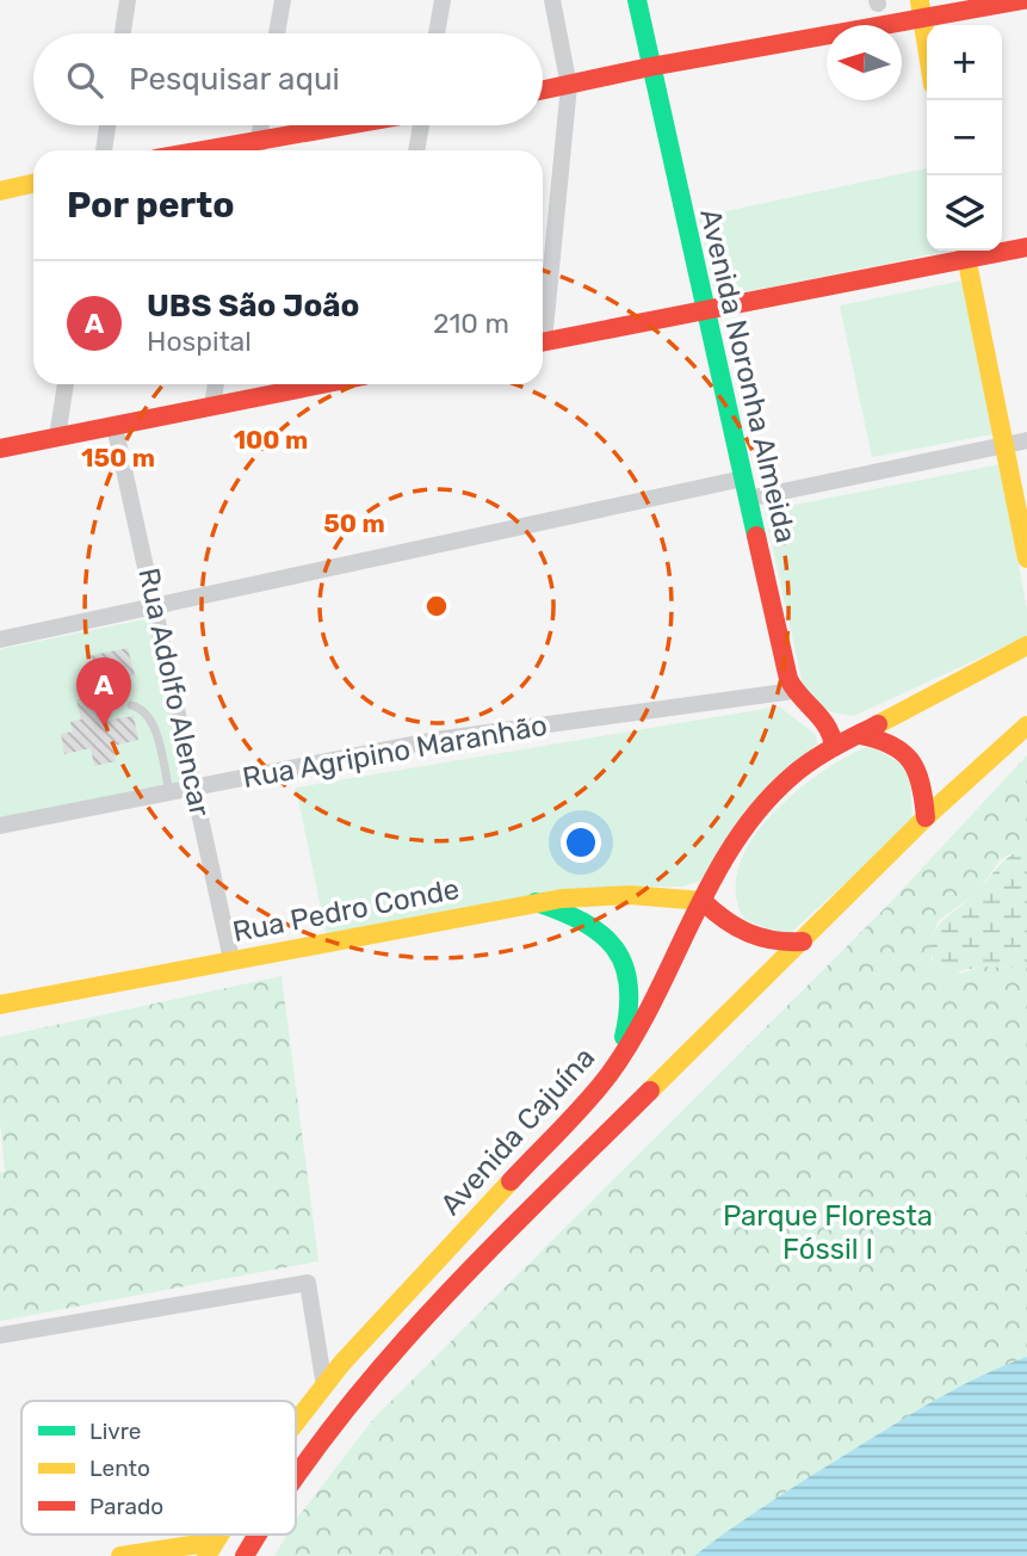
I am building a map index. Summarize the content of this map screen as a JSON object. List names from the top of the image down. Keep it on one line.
{"streets":{"main road":["Avenida Noronha Almeida","Rua Pedro Conde","Avenida Cajuína"],"street":["Rua Adolfo Alencar","Rua Agripino Maranhão"]},"crossings":[["Avenida Noronha Almeida","Rua Agripino Maranhão"],["Rua Adolfo Alencar","Rua Agripino Maranhão"],["Rua Adolfo Alencar","Rua Pedro Conde"],["Rua Pedro Conde","Avenida Cajuína"]],"parks":["Parque Floresta Fóssil I"],"legend":["Livre","Lento","Parado"],"north":"left","page":{"map_buttons":["+","−"],"search":"Pesquisar aqui","heading":"Por perto","list":[{"mark":"A","name":"UBS São João","note":"Hospital","value":"210 m"}],"pins":"A"},"rings":["100 m","150 m","50 m"]}
